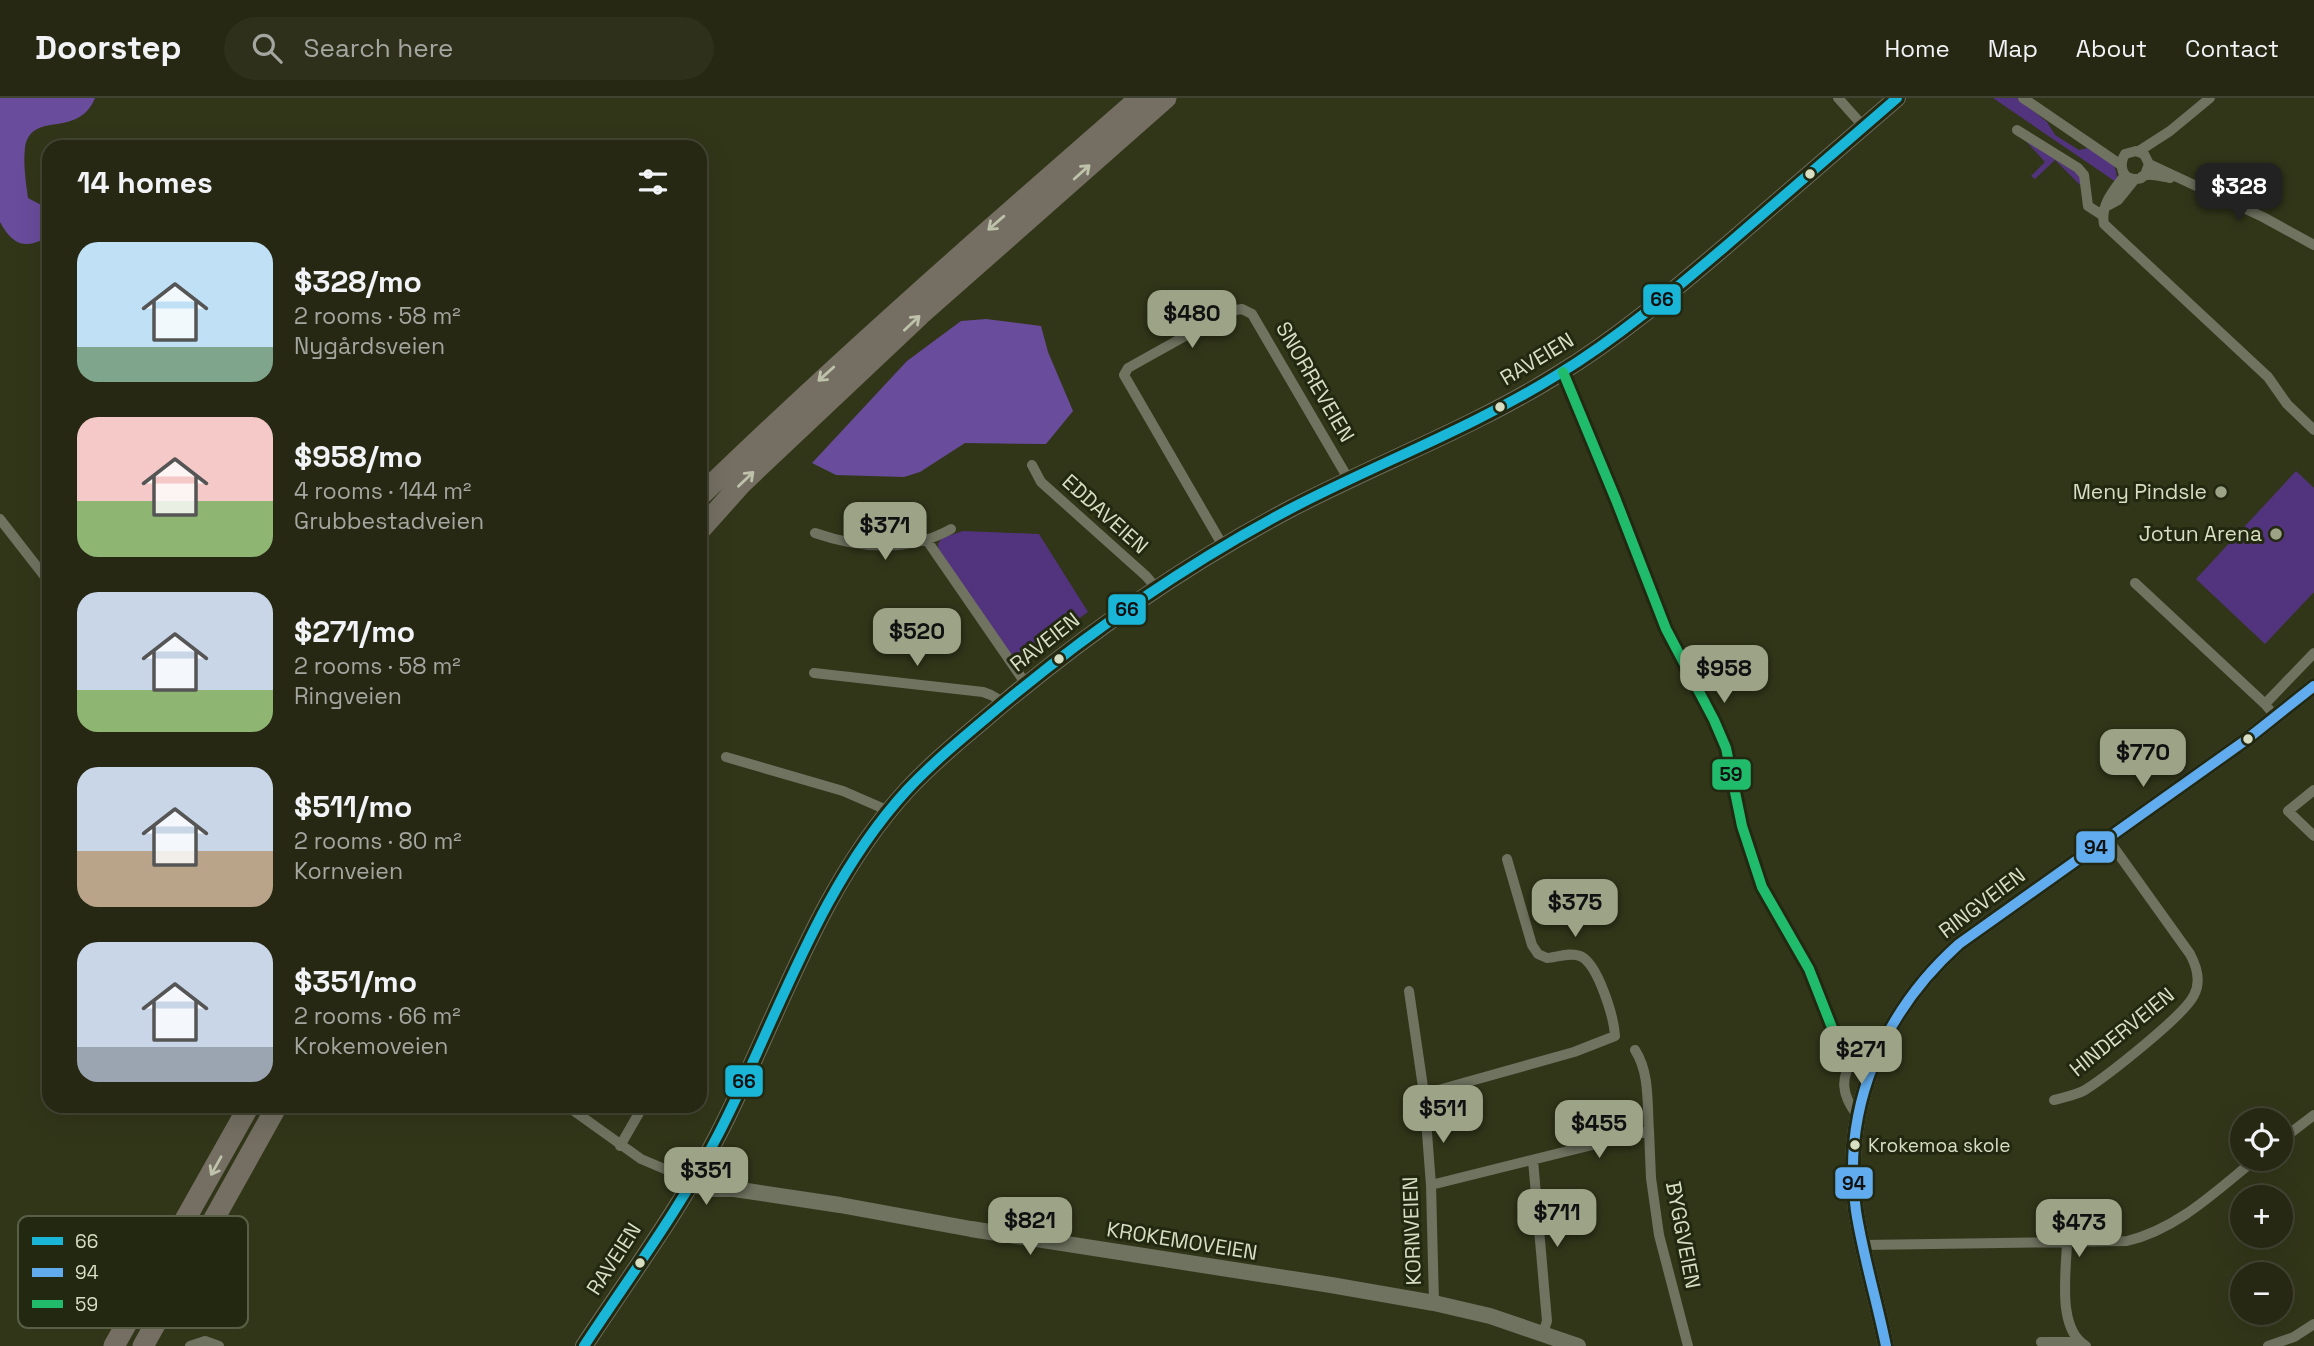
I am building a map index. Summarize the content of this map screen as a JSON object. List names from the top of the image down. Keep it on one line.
{"streets":{"main road":["RAVEIEN","RINGVEIEN","KROKEMOVEIEN"],"street":["SNORREVEIEN","EDDAVEIEN","HINDERVEIEN","KORNVEIEN","BYGGVEIEN"]},"crossings":[["RAVEIEN","SNORREVEIEN"],["RAVEIEN","EDDAVEIEN"],["RAVEIEN","KROKEMOVEIEN"],["RINGVEIEN","HINDERVEIEN"],["KORNVEIEN","KROKEMOVEIEN"]],"places":["Meny Pindsle","Jotun Arena","Krokemoa skole"],"lines":["transit line 66","transit line 59","transit line 94"],"legend":["66","94","59"],"page":{"header":"Doorstep","search":"Search here","nav":["Home","Map","About","Contact"],"heading":"14 homes","price":["$328","$480","$371","$520","$958","$770","$375","$271","$511","$455","$351","$711","$821","$473"],"list":[{"name":"$328/mo","note":"2 rooms · 58 m² · Nygårdsveien"},{"name":"$958/mo","note":"4 rooms · 144 m² · Grubbestadveien"},{"name":"$271/mo","note":"2 rooms · 58 m² · Ringveien"},{"name":"$511/mo","note":"2 rooms · 80 m² · Kornveien"},{"name":"$351/mo","note":"2 rooms · 66 m² · Krokemoveien"}],"map_buttons":["+","−"]}}
